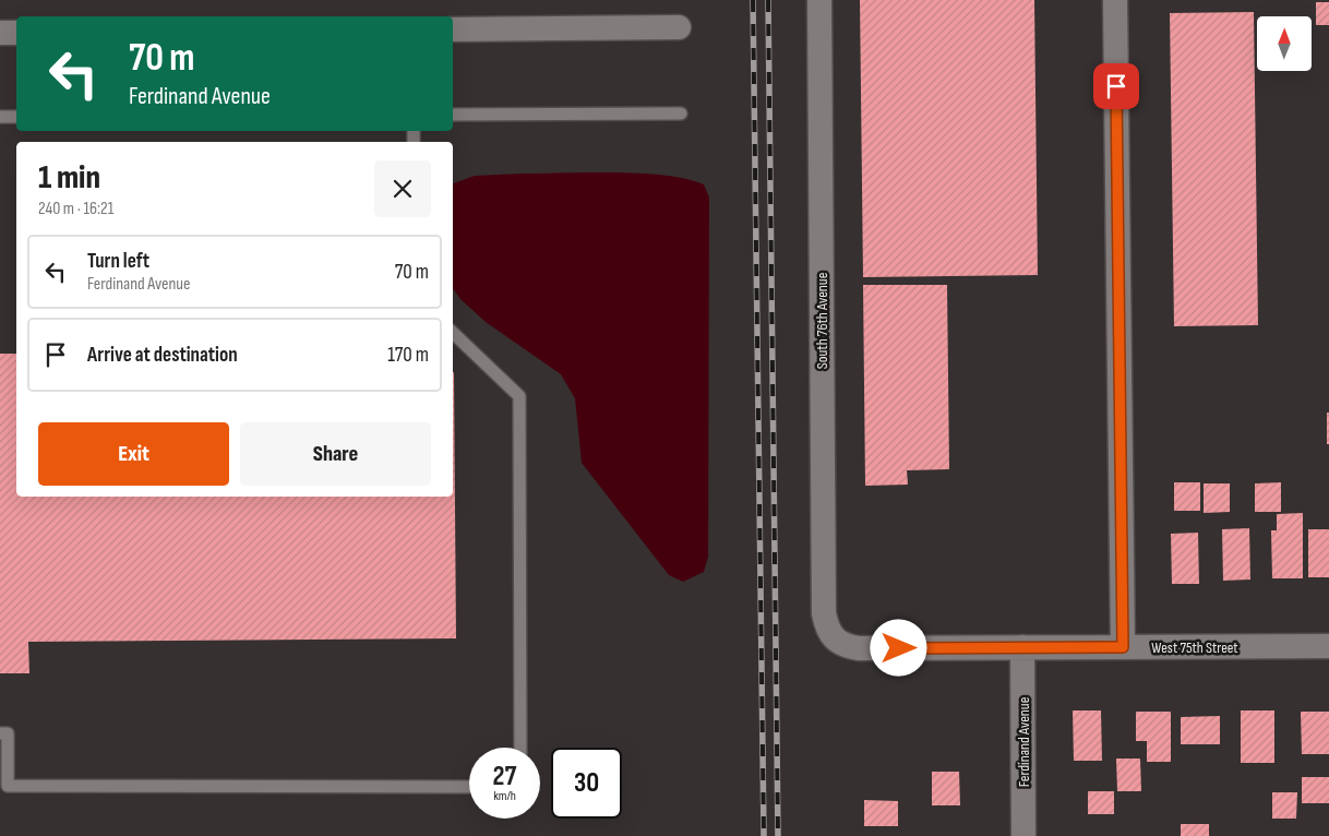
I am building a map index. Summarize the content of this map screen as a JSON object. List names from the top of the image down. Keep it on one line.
{"streets":{"street":["South 76th Avenue","West 75th Street","Ferdinand Avenue"]},"crossings":[["South 76th Avenue","West 75th Street"],["West 75th Street","Ferdinand Avenue"]],"north":"top","page":{"turn":["70 m","Ferdinand Avenue"],"heading":["1 min","240 m · 16:21"],"list":[{"name":"Turn left","note":"Ferdinand Avenue","value":"70 m"},{"name":"Arrive at destination","value":"170 m"}],"buttons":["Exit","Share"],"speed":"27 km/h","limit":"30"}}
